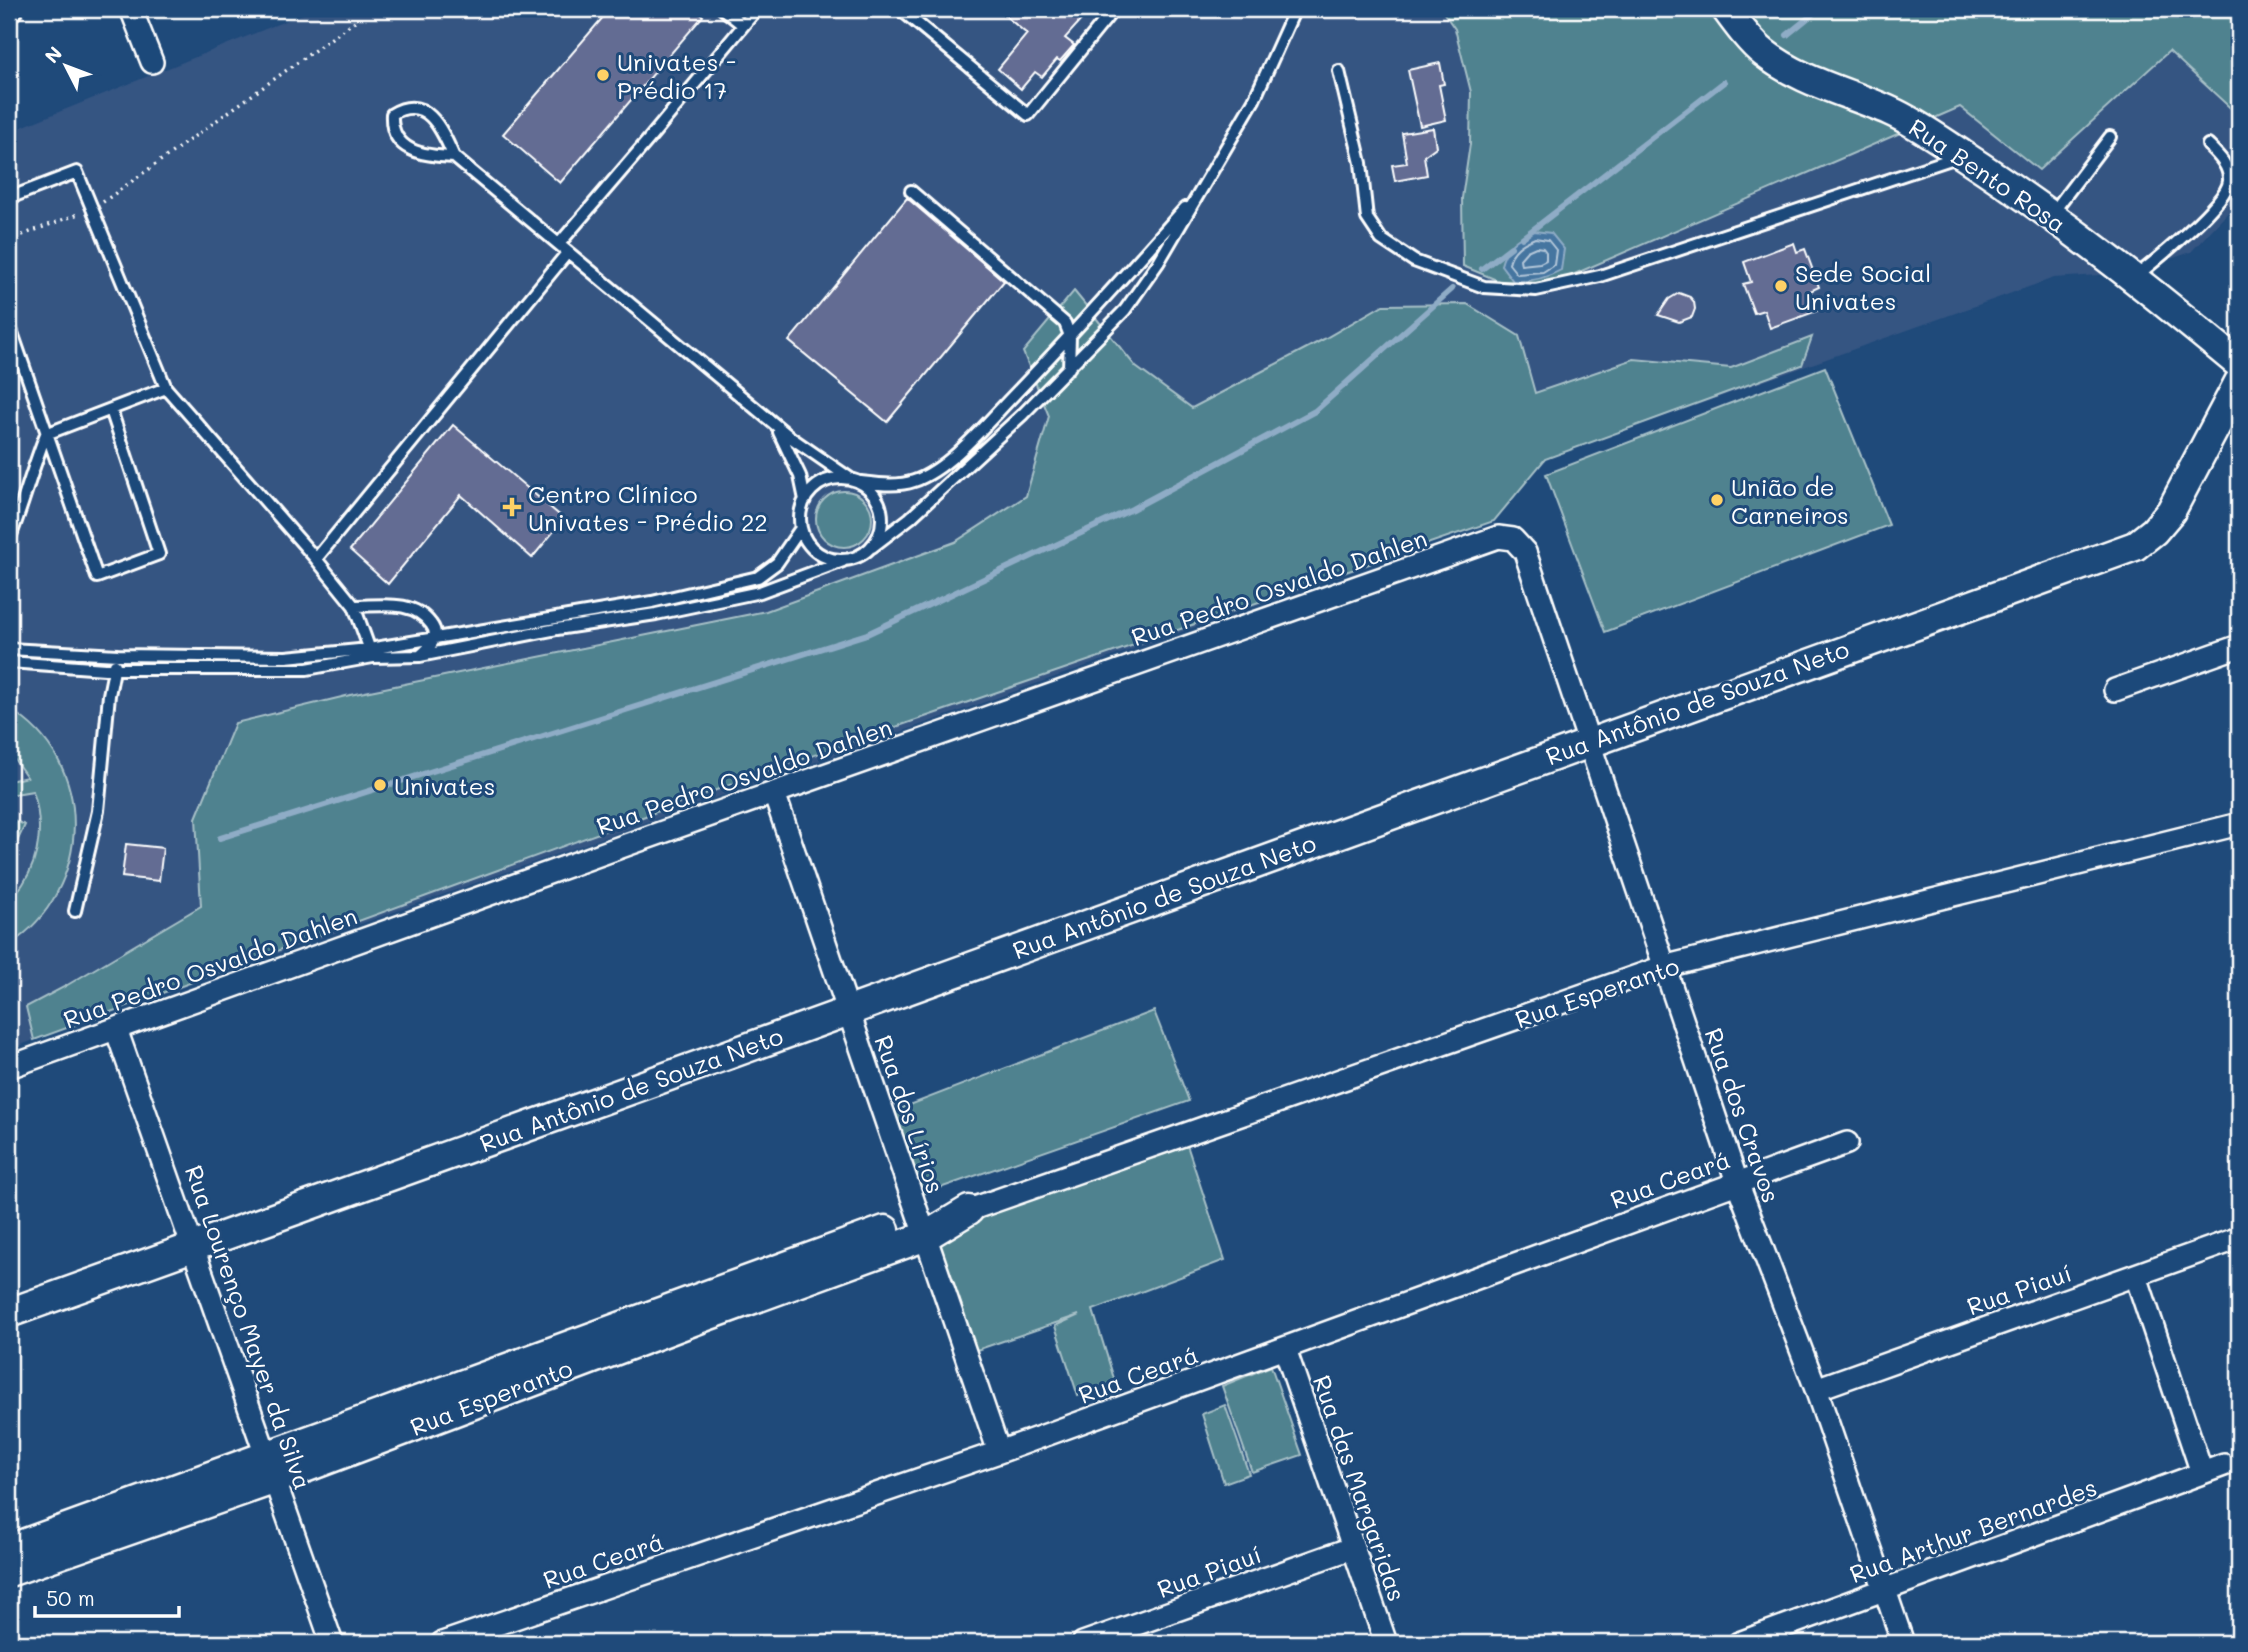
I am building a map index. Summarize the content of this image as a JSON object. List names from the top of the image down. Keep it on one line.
{"streets":{"street":["Rua Bento Rosa","Rua Pedro Osvaldo Dahlen","Rua Antônio de Souza Neto","Rua Esperanto","Rua dos Lírios","Rua dos Cravos","Rua Ceará","Rua Piauí","Rua Lourenço Mayer da Silva","Rua das Margaridas","Rua Arthur Bernardes"]},"crossings":[["Rua Pedro Osvaldo Dahlen","Rua dos Lírios"],["Rua Pedro Osvaldo Dahlen","Rua dos Cravos"],["Rua Pedro Osvaldo Dahlen","Rua Lourenço Mayer da Silva"],["Rua Antônio de Souza Neto","Rua dos Lírios"],["Rua Antônio de Souza Neto","Rua dos Cravos"],["Rua Antônio de Souza Neto","Rua Lourenço Mayer da Silva"],["Rua Esperanto","Rua dos Lírios"],["Rua Esperanto","Rua dos Cravos"],["Rua Esperanto","Rua Lourenço Mayer da Silva"],["Rua dos Lírios","Rua Ceará"],["Rua dos Cravos","Rua Ceará"],["Rua dos Cravos","Rua Piauí"],["Rua dos Cravos","Rua Arthur Bernardes"],["Rua Ceará","Rua das Margaridas"],["Rua Piauí","Rua das Margaridas"]],"places":{"other":["Univates - Prédio 17","Sede Social Univates","União de Carneiros","Univates"],"health":["Centro Clínico Univates - Prédio 22"]},"scale_bar":"50 m","north":"top left"}
